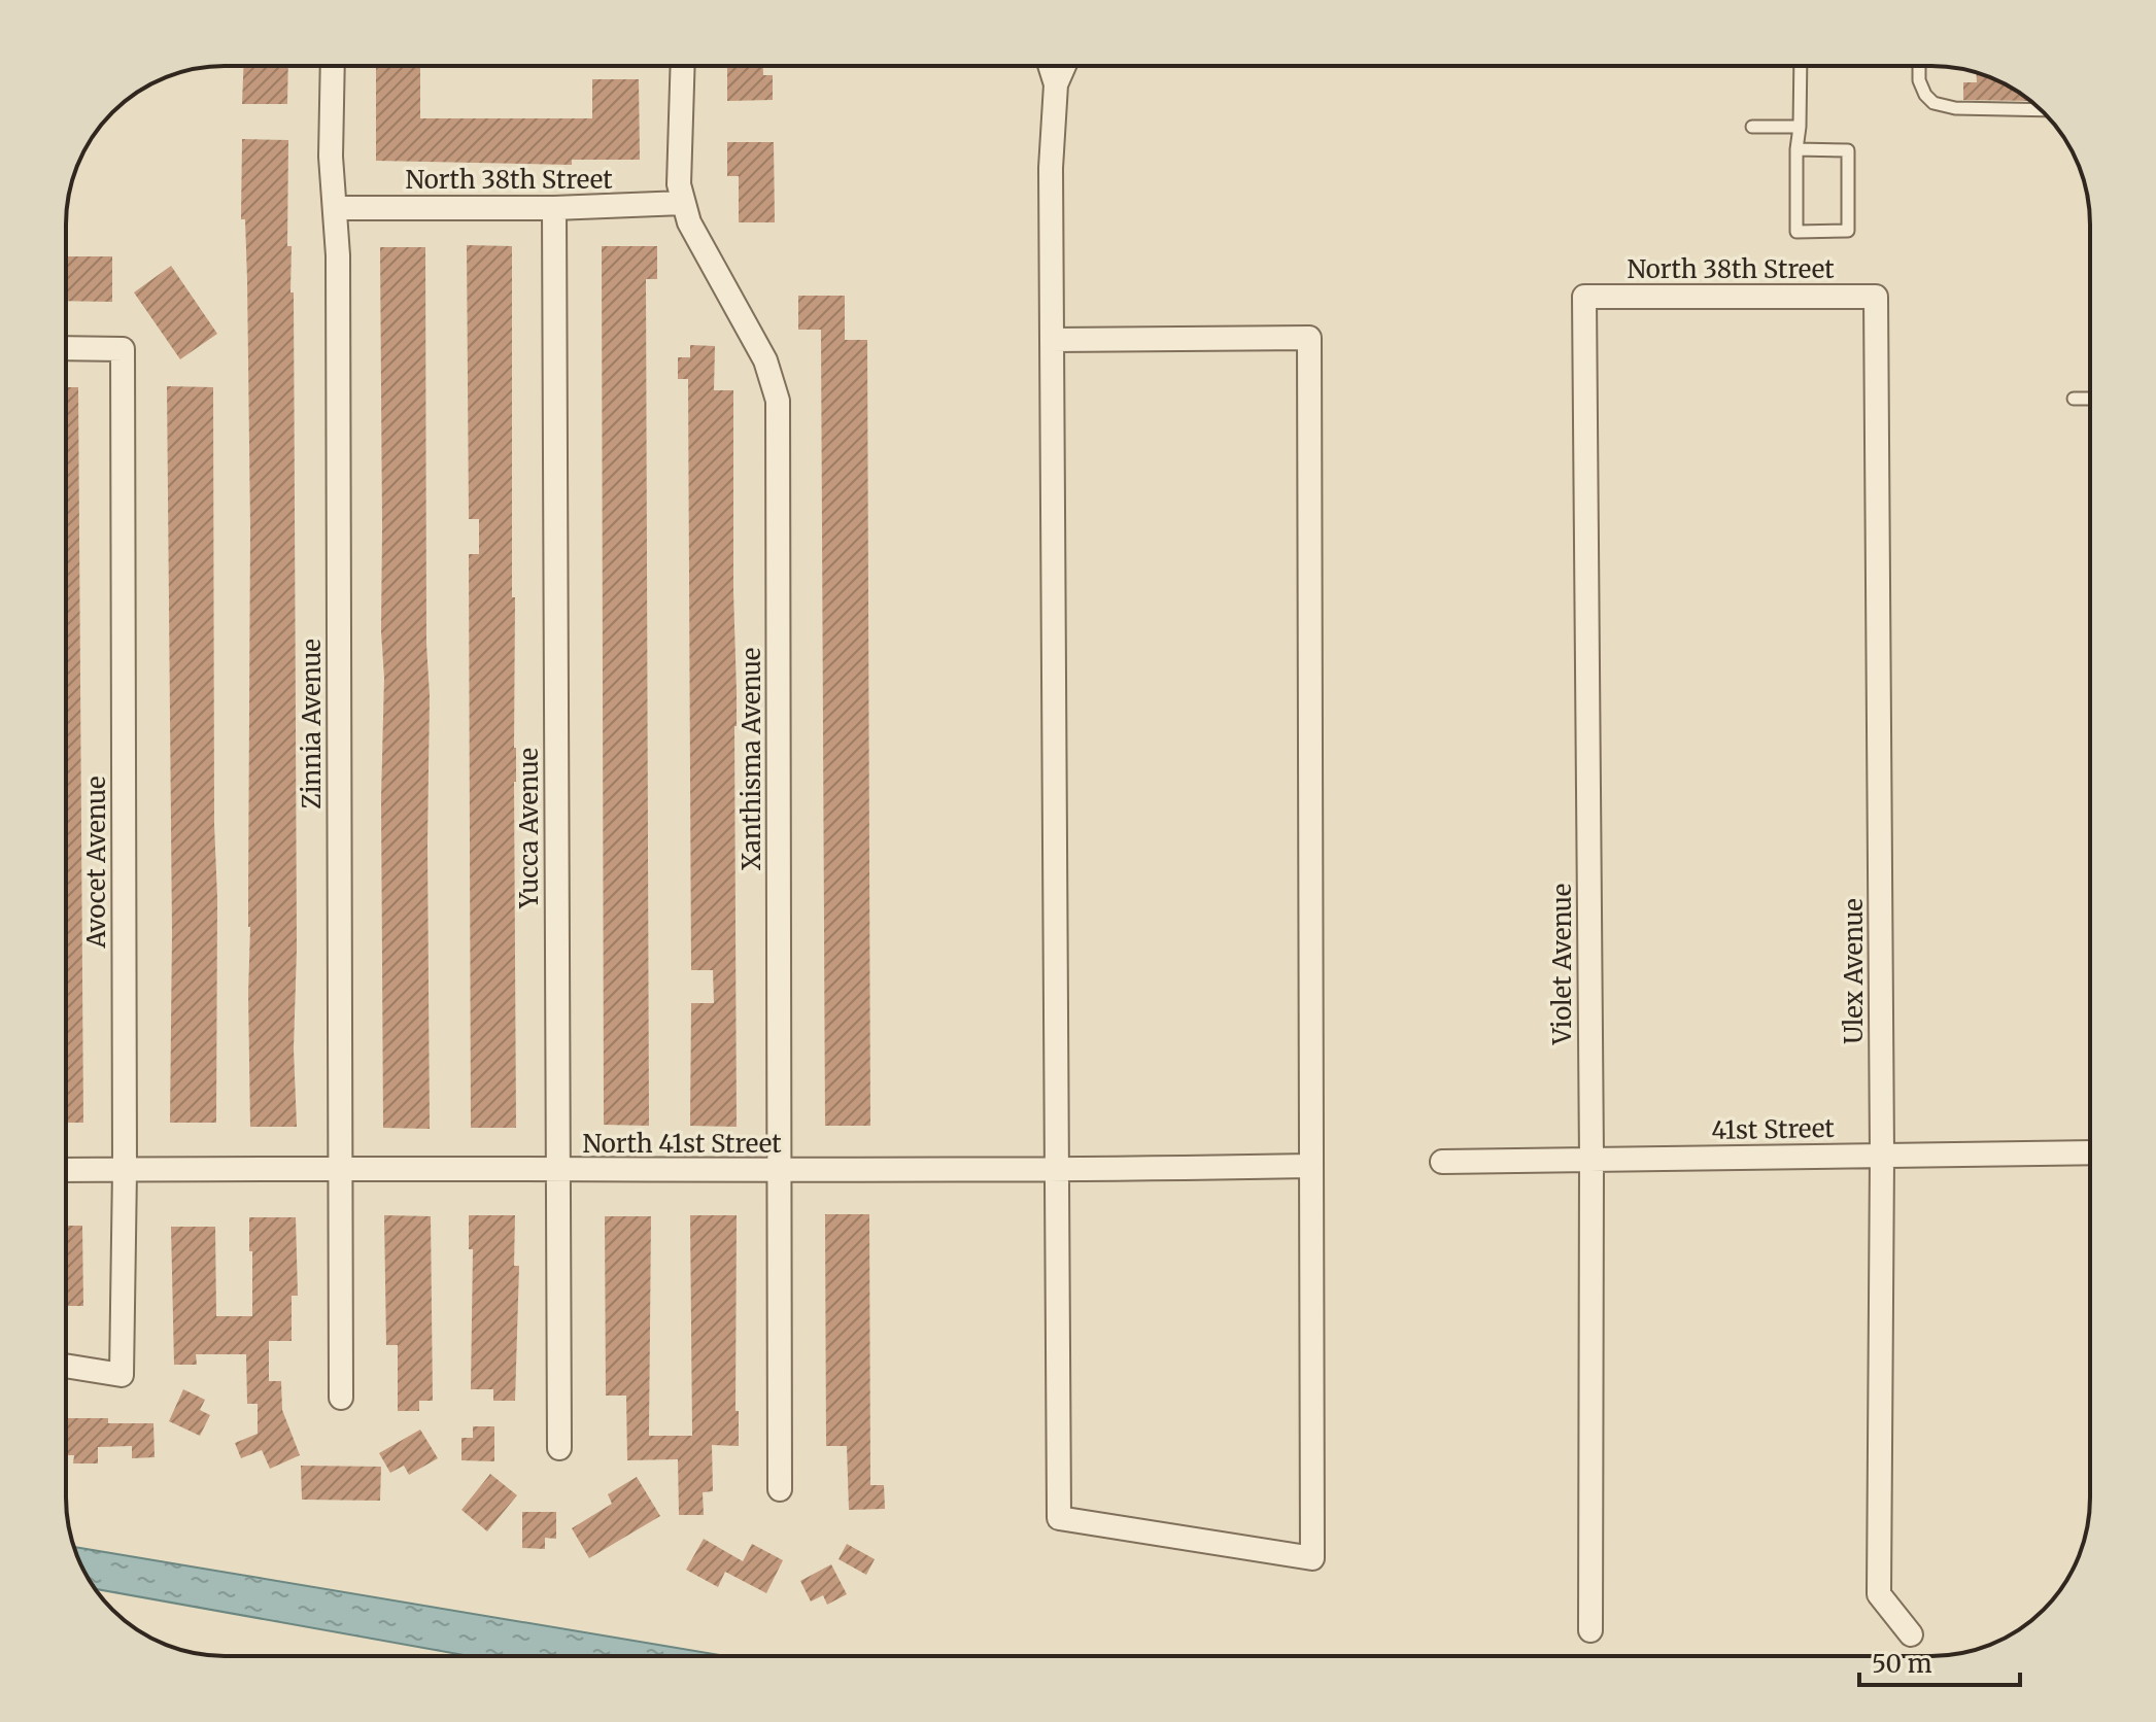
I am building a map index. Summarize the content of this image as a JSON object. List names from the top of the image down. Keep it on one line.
{"streets":{"street":["North 38th Street","Zinnia Avenue","Xanthisma Avenue","Yucca Avenue","Avocet Avenue","Violet Avenue","Ulex Avenue","41st Street","North 41st Street"]},"crossings":[["North 38th Street","Zinnia Avenue"],["North 38th Street","Xanthisma Avenue"],["North 38th Street","Yucca Avenue"],["North 38th Street","Violet Avenue"],["North 38th Street","Ulex Avenue"],["Zinnia Avenue","North 41st Street"],["Xanthisma Avenue","North 41st Street"],["Yucca Avenue","North 41st Street"],["Avocet Avenue","North 41st Street"],["Violet Avenue","41st Street"],["Ulex Avenue","41st Street"]],"scale_bar":"50 m"}
